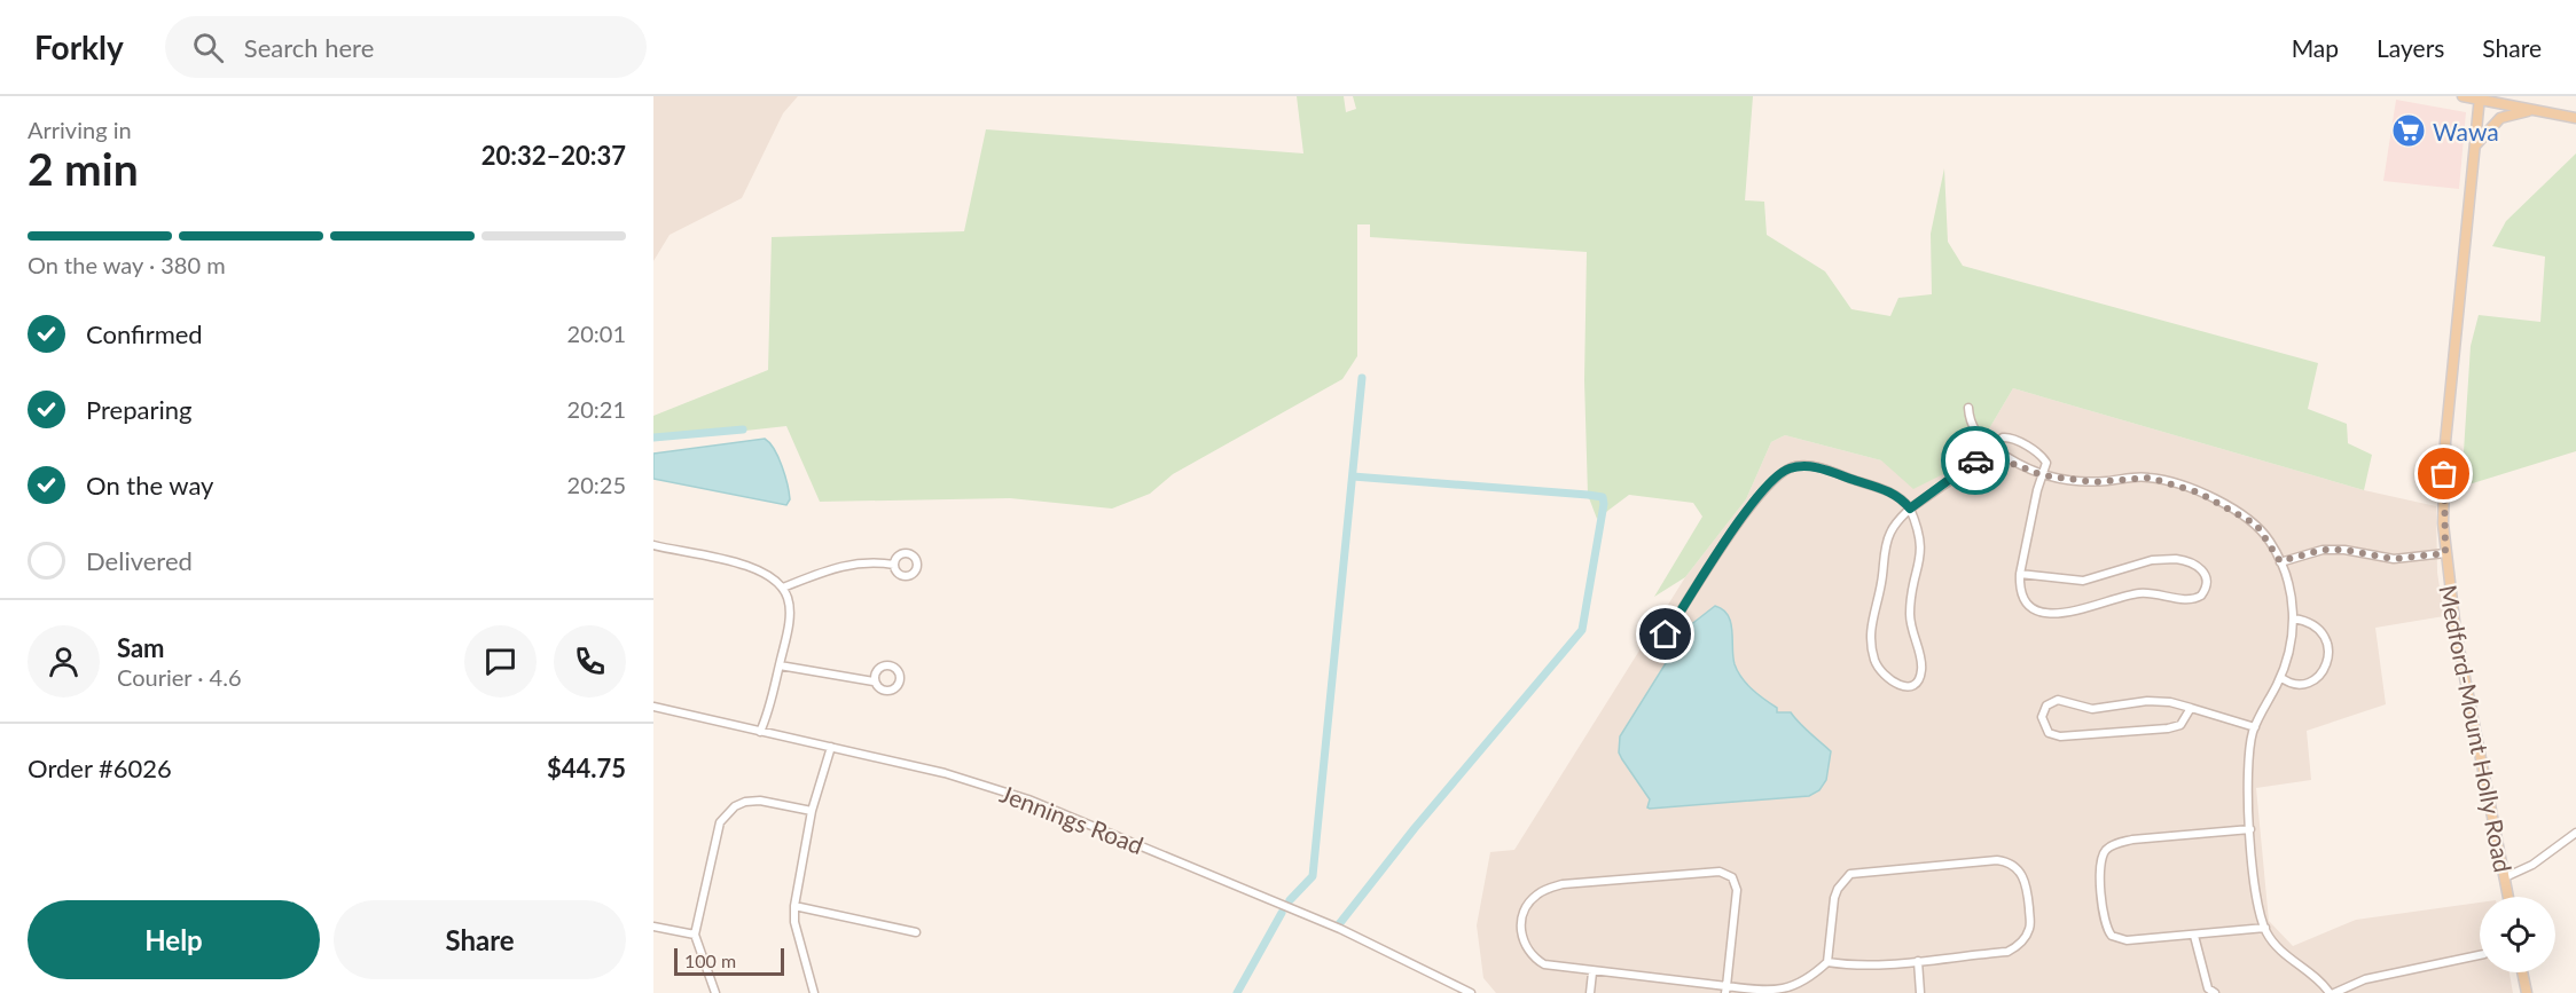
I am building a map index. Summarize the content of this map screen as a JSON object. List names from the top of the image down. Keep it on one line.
{"streets":{"main road":["Medford-Mount Holly Road"],"street":["Jennings Road"]},"places":{"supermarket":["Wawa"]},"scale_bar":"100 m","page":{"header":"Forkly","search":"Search here","nav":["Map","Layers","Share"],"heading":["2 min","Arriving in","20:32–20:37"],"panel":["Sam","Courier · 4.6","Order #6026","$44.75"],"bar":"On the way · 380 m","list":[["Confirmed","20:01"],["Preparing","20:21"],["On the way","20:25"],"Delivered"],"buttons":["Help","Share"],"scale":"100 m"}}
